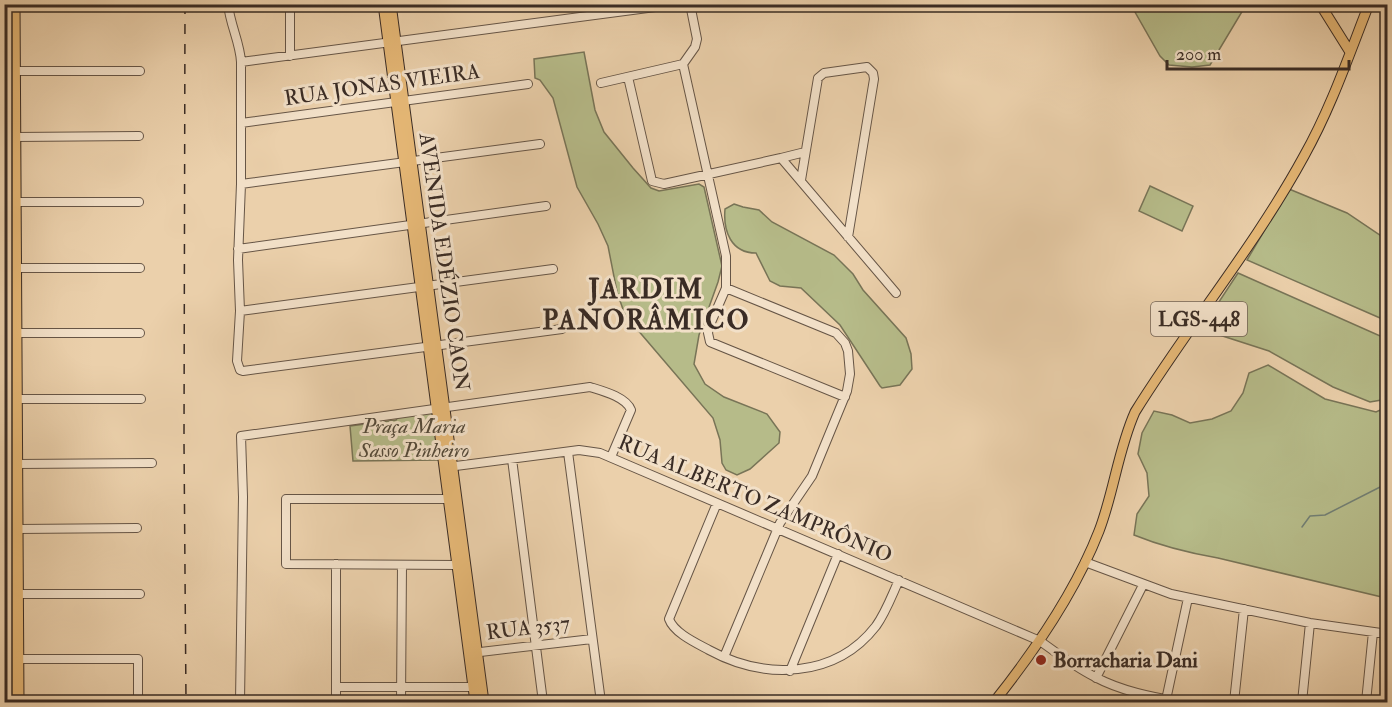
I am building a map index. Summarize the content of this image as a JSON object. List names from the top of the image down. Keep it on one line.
{"streets":{"main road":["AVENIDA EDÉZIO CAON","LGS-448"],"street":["RUA JONAS VIEIRA","RUA ALBERTO ZAMPRÔNIO","RUA 3537"]},"crossings":[["RUA JONAS VIEIRA","AVENIDA EDÉZIO CAON"],["AVENIDA EDÉZIO CAON","RUA ALBERTO ZAMPRÔNIO"],["AVENIDA EDÉZIO CAON","RUA 3537"],["LGS-448","RUA ALBERTO ZAMPRÔNIO"]],"districts":["JARDIM PANORÂMICO"],"parks":["Praça Maria Sasso Pinheiro"],"places":["Borracharia Dani"],"scale_bar":"200 m"}
